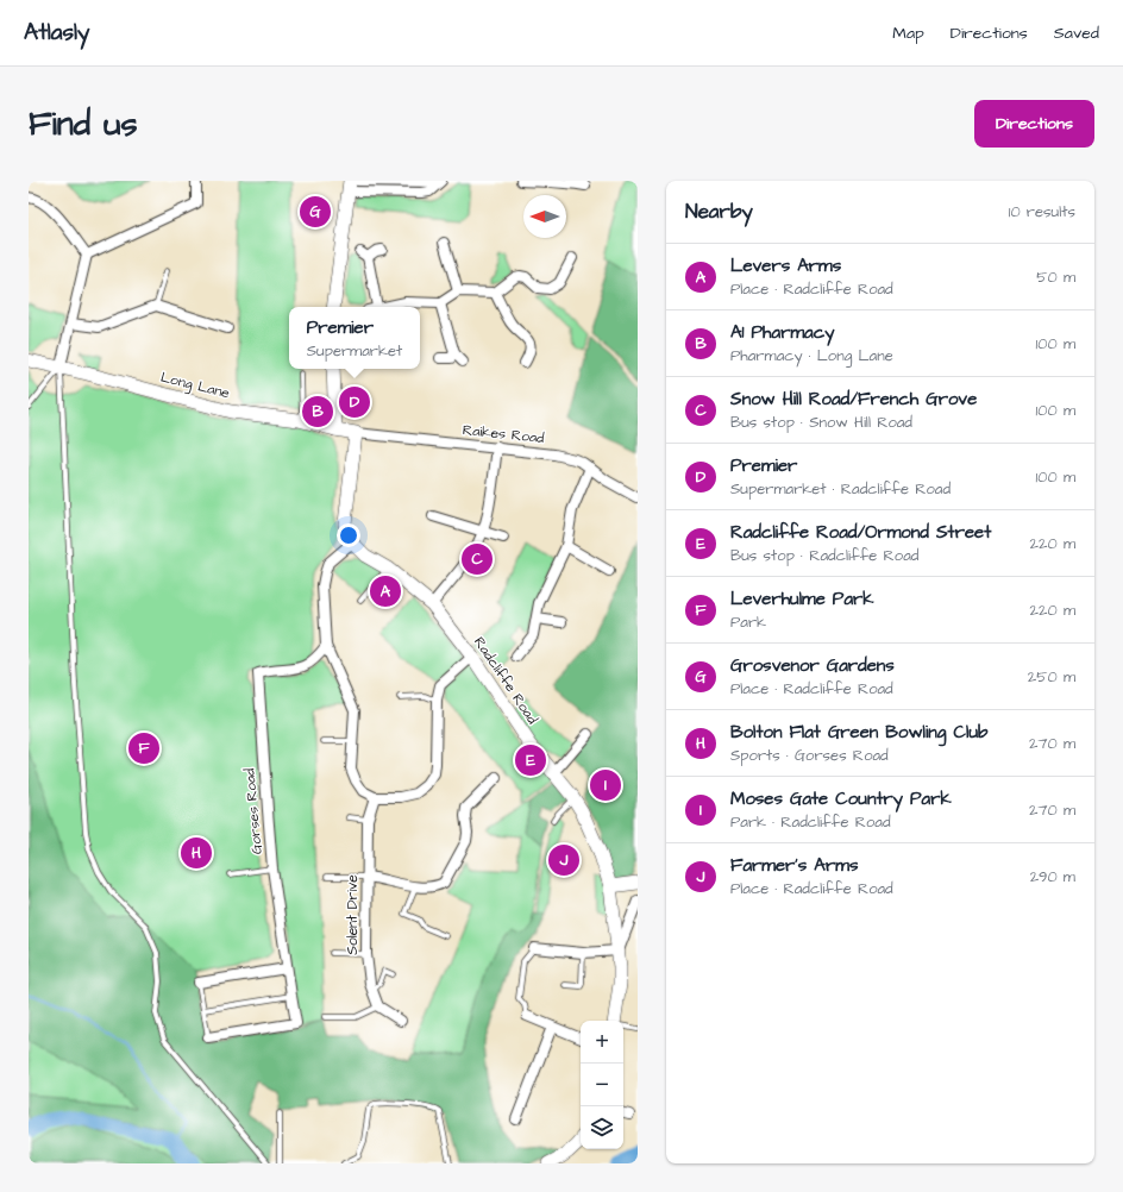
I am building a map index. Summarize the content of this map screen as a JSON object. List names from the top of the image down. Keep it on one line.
{"streets":{"main road":["Long Lane","Radcliffe Road"],"street":["Raikes Road","Gorses Road","Solent Drive"]},"crossings":[["Long Lane","Raikes Road"]],"north":"left","page":{"header":"Atlasly","nav":["Map","Directions","Saved"],"buttons":"Directions","title":"Find us","heading":["Nearby","10 results"],"pins":["G","D","B","C","A","F","E","I","H","J"],"list":[{"mark":"A","name":"Levers Arms","note":"Place · Radcliffe Road","value":"50 m"},{"mark":"B","name":"A1 Pharmacy","note":"Pharmacy · Long Lane","value":"100 m"},{"mark":"C","name":"Snow Hill Road/French Grove","note":"Bus stop · Snow Hill Road","value":"100 m"},{"mark":"D","name":"Premier","note":"Supermarket · Radcliffe Road","value":"100 m"},{"mark":"E","name":"Radcliffe Road/Ormond Street","note":"Bus stop · Radcliffe Road","value":"220 m"},{"mark":"F","name":"Leverhulme Park","note":"Park","value":"220 m"},{"mark":"G","name":"Grosvenor Gardens","note":"Place · Radcliffe Road","value":"250 m"},{"mark":"H","name":"Bolton Flat Green Bowling Club","note":"Sports · Gorses Road","value":"270 m"},{"mark":"I","name":"Moses Gate Country Park","note":"Park · Radcliffe Road","value":"270 m"},{"mark":"J","name":"Farmer's Arms","note":"Place · Radcliffe Road","value":"290 m"}],"popup":["Premier","Supermarket"],"map_buttons":["+","−"]}}
